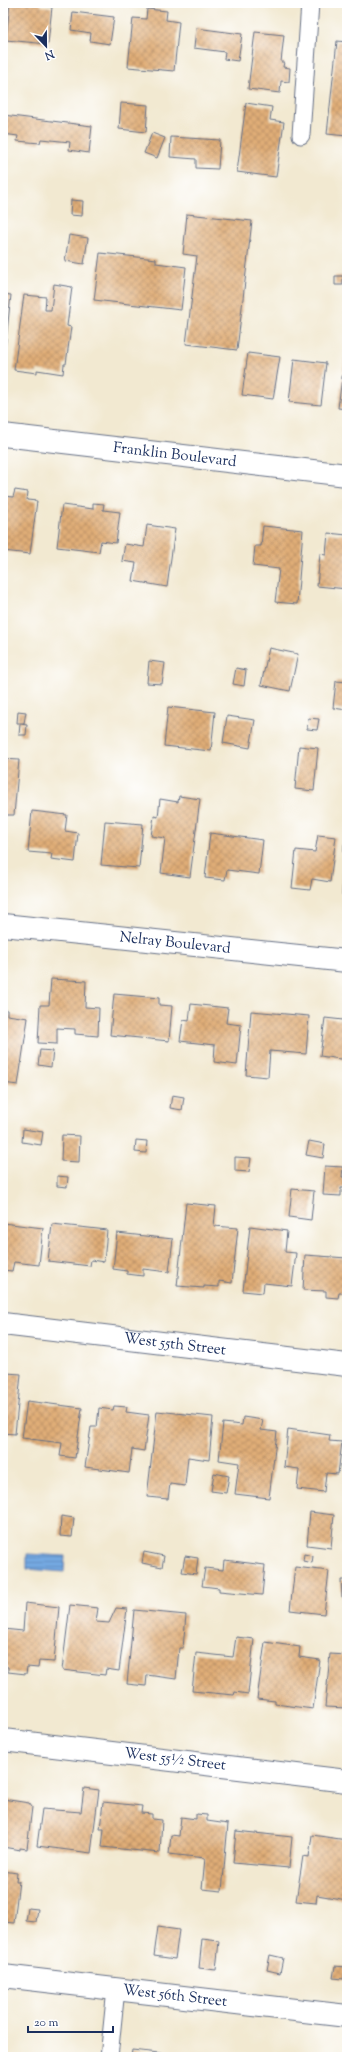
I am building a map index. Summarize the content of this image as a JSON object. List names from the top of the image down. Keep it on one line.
{"streets":{"street":["Franklin Boulevard","Nelray Boulevard","West 55th Street","West 55½ Street","West 56th Street"]},"scale_bar":"20 m","north":"bottom"}
